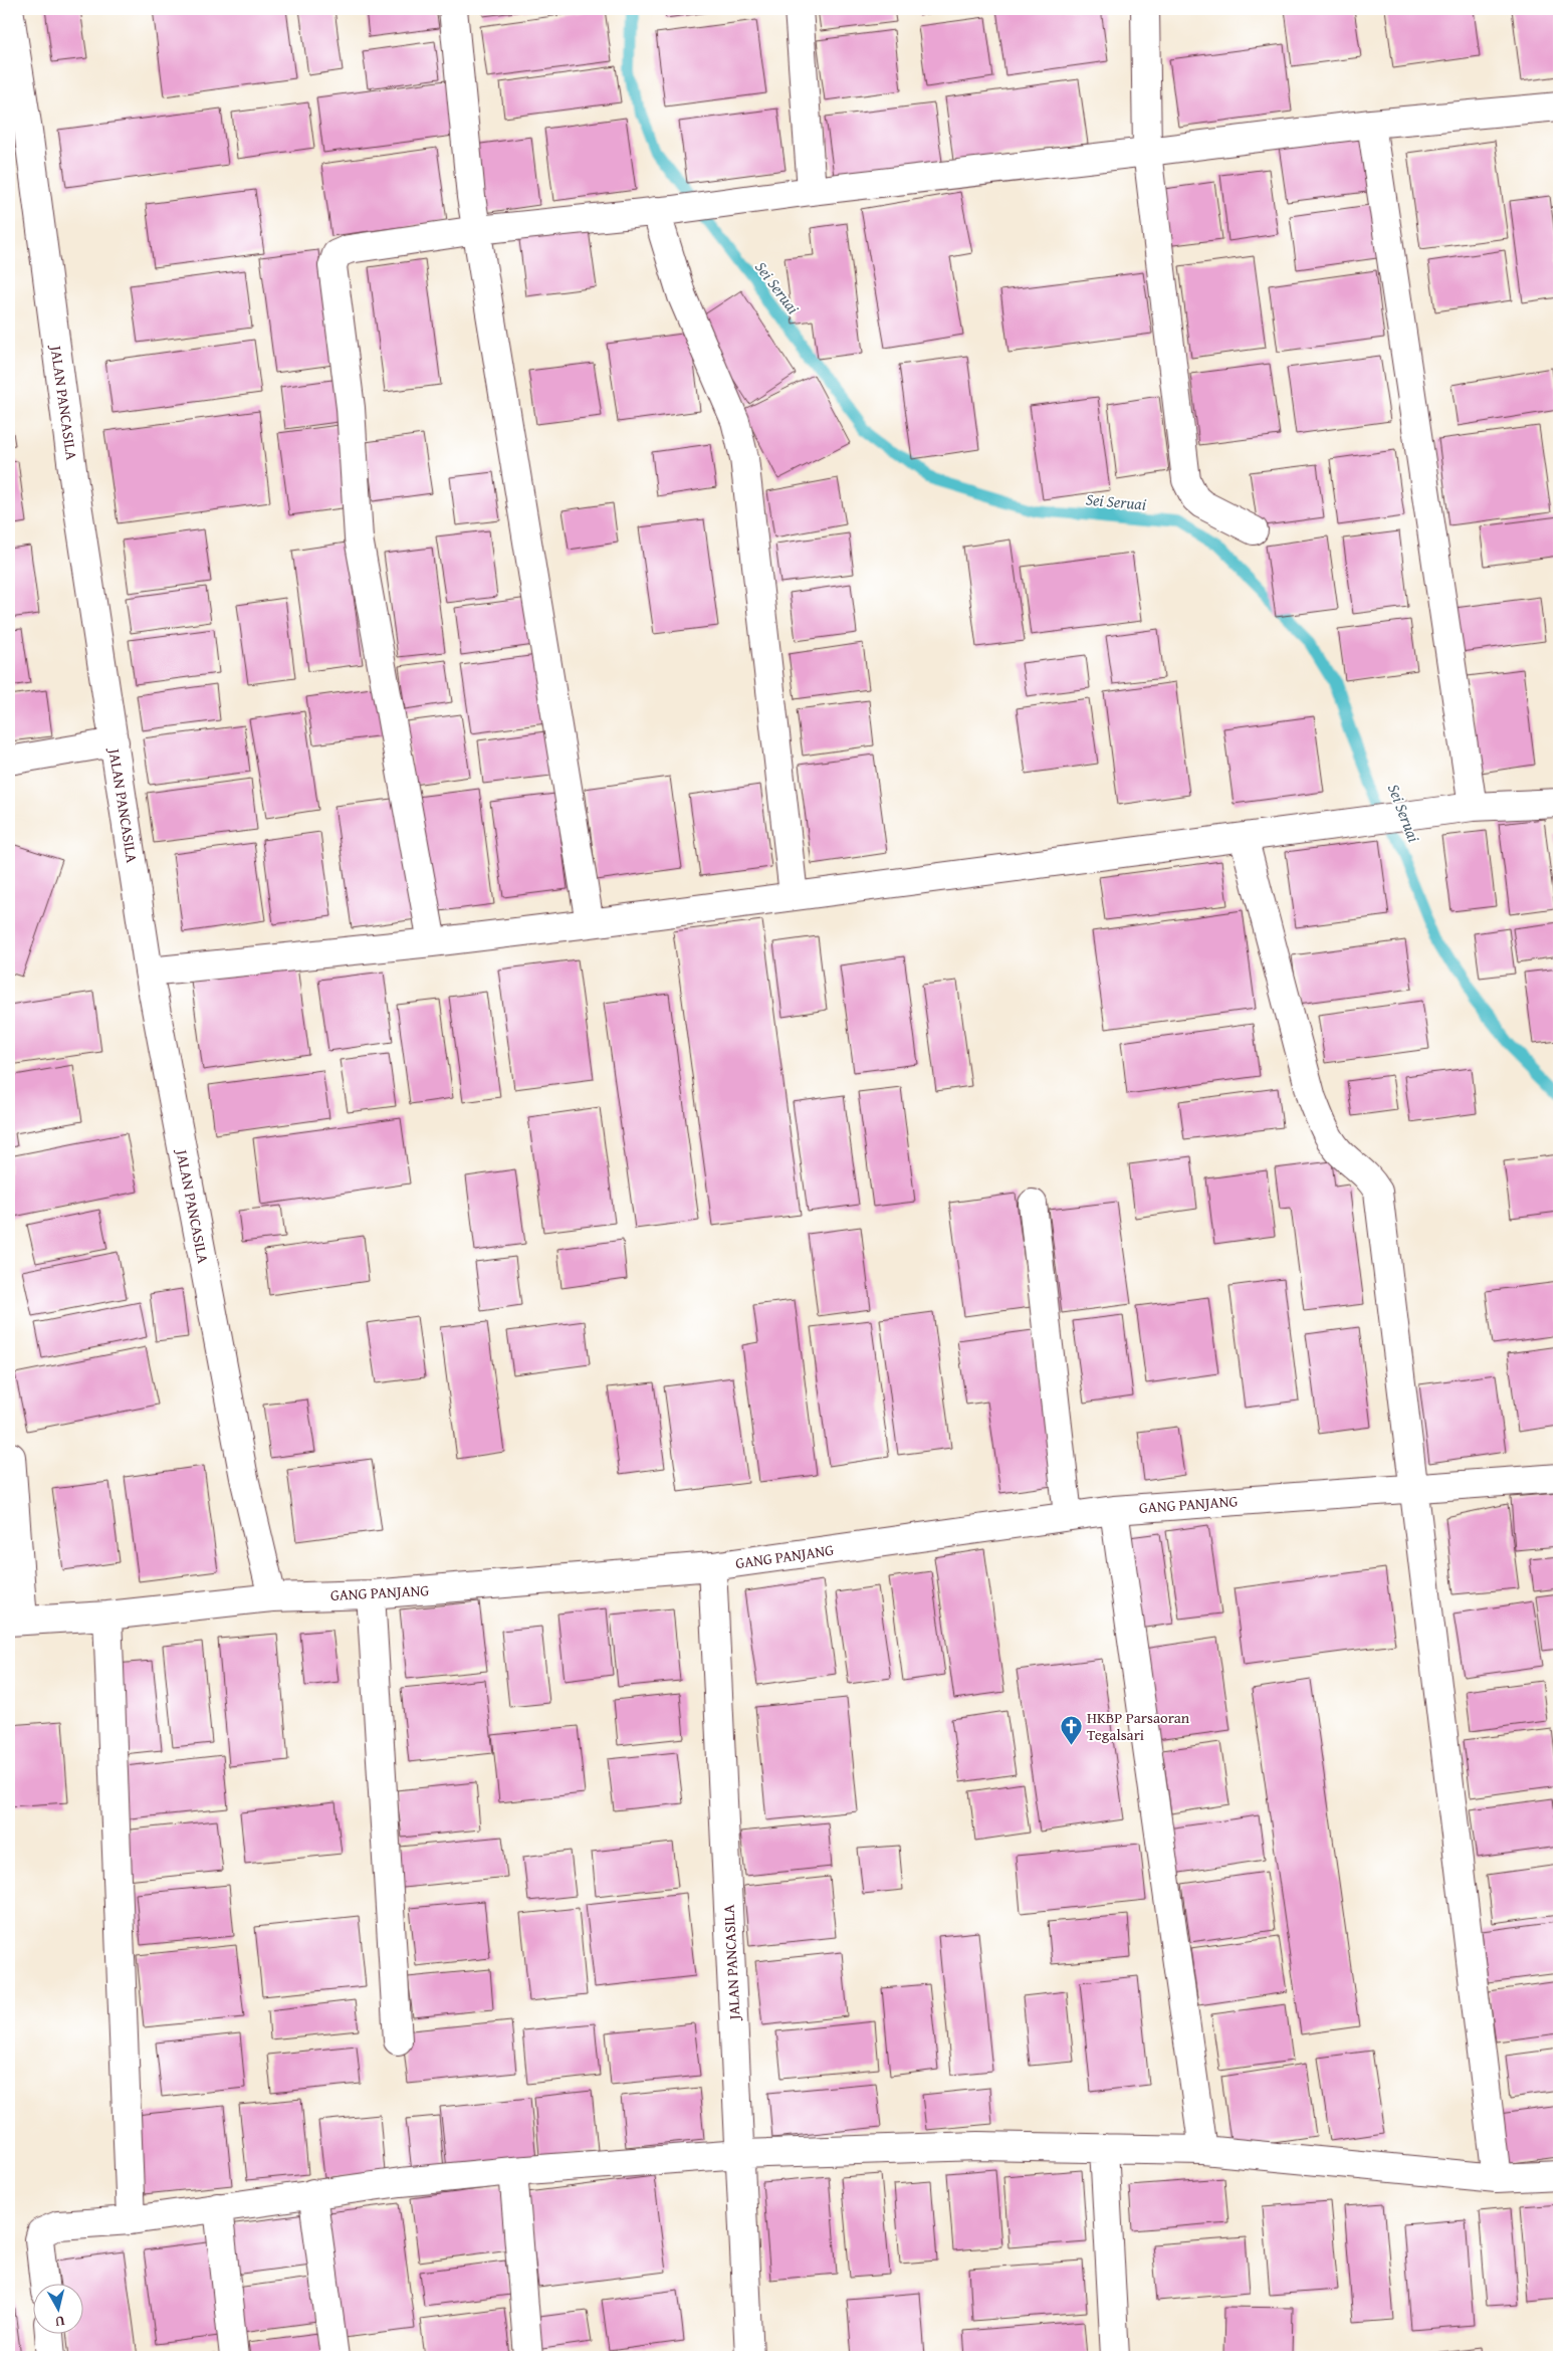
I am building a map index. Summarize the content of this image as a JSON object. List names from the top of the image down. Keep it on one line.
{"streets":{"street":["JALAN PANCASILA","GANG PANJANG"]},"crossings":[["JALAN PANCASILA","GANG PANJANG"]],"water":["Sei Seruai"],"places":{"church":["HKBP Parsaoran Tegalsari"]},"north":"bottom"}
